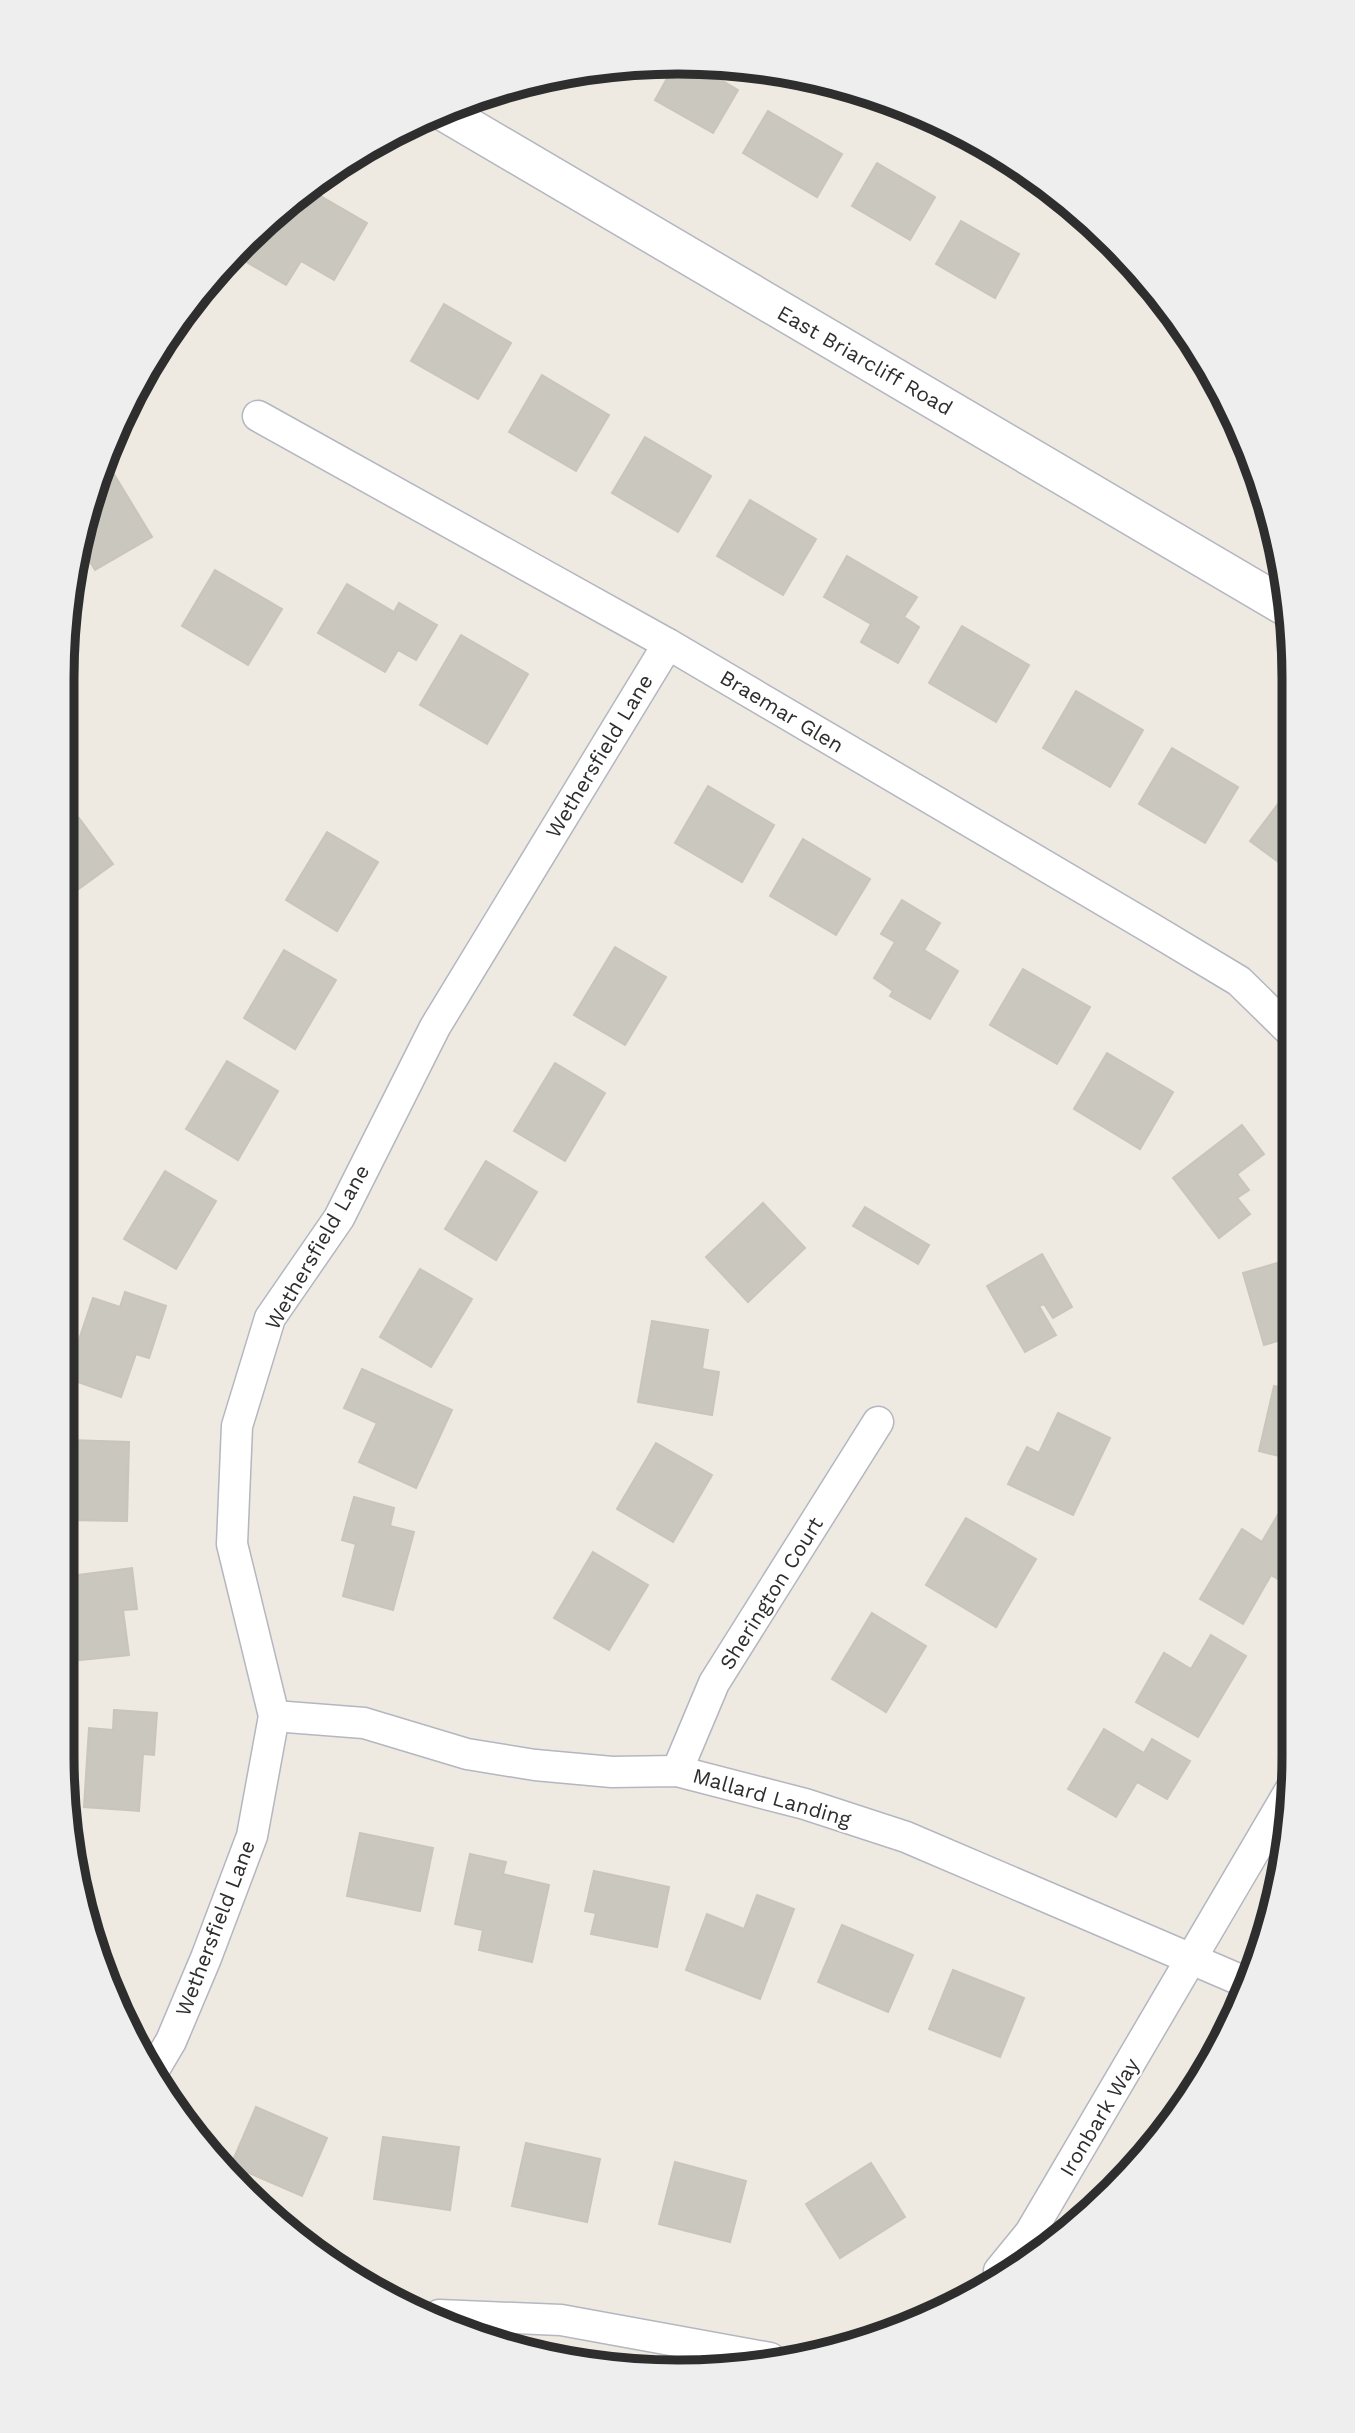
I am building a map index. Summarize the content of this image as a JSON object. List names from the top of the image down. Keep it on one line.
{"streets":{"street":["East Briarcliff Road","Braemar Glen","Wethersfield Lane","Sherington Court","Mallard Landing","Ironbark Way"]},"crossings":[["Braemar Glen","Wethersfield Lane"],["Wethersfield Lane","Mallard Landing"],["Sherington Court","Mallard Landing"],["Mallard Landing","Ironbark Way"]]}
